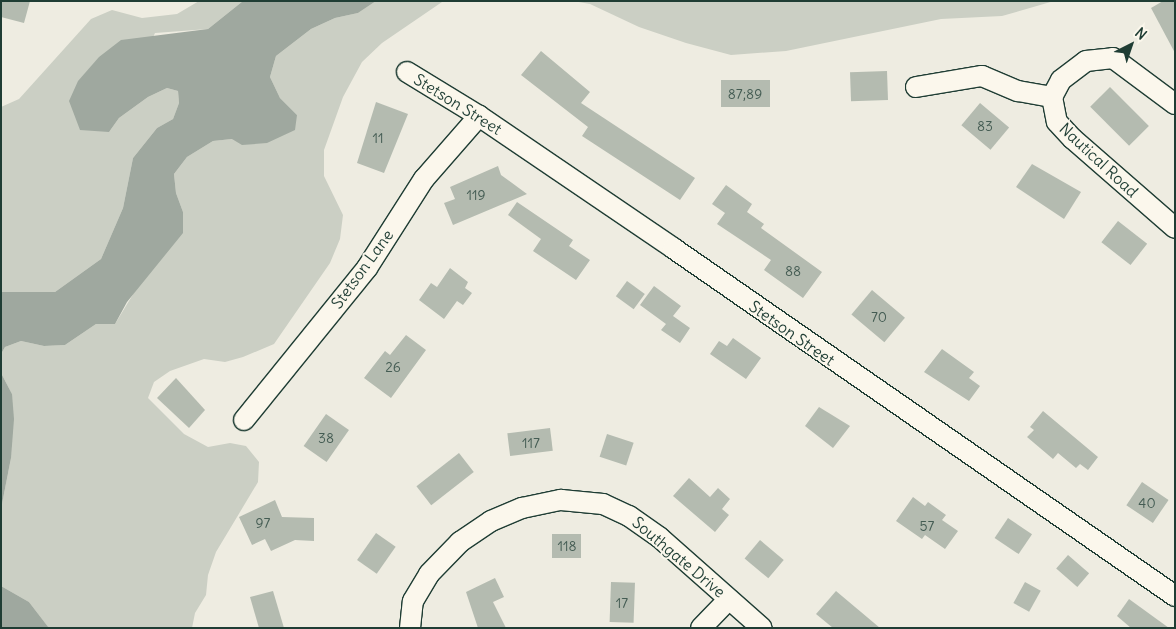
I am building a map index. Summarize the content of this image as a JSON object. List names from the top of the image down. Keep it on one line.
{"streets":{"street":["Stetson Street","Nautical Road","Stetson Lane","Southgate Drive"]},"crossings":[["Stetson Street","Stetson Lane"]],"house_numbers":["87;89","83","11","119","88","70","26","38","117","40","97","57","118","17"],"north":"top right"}
